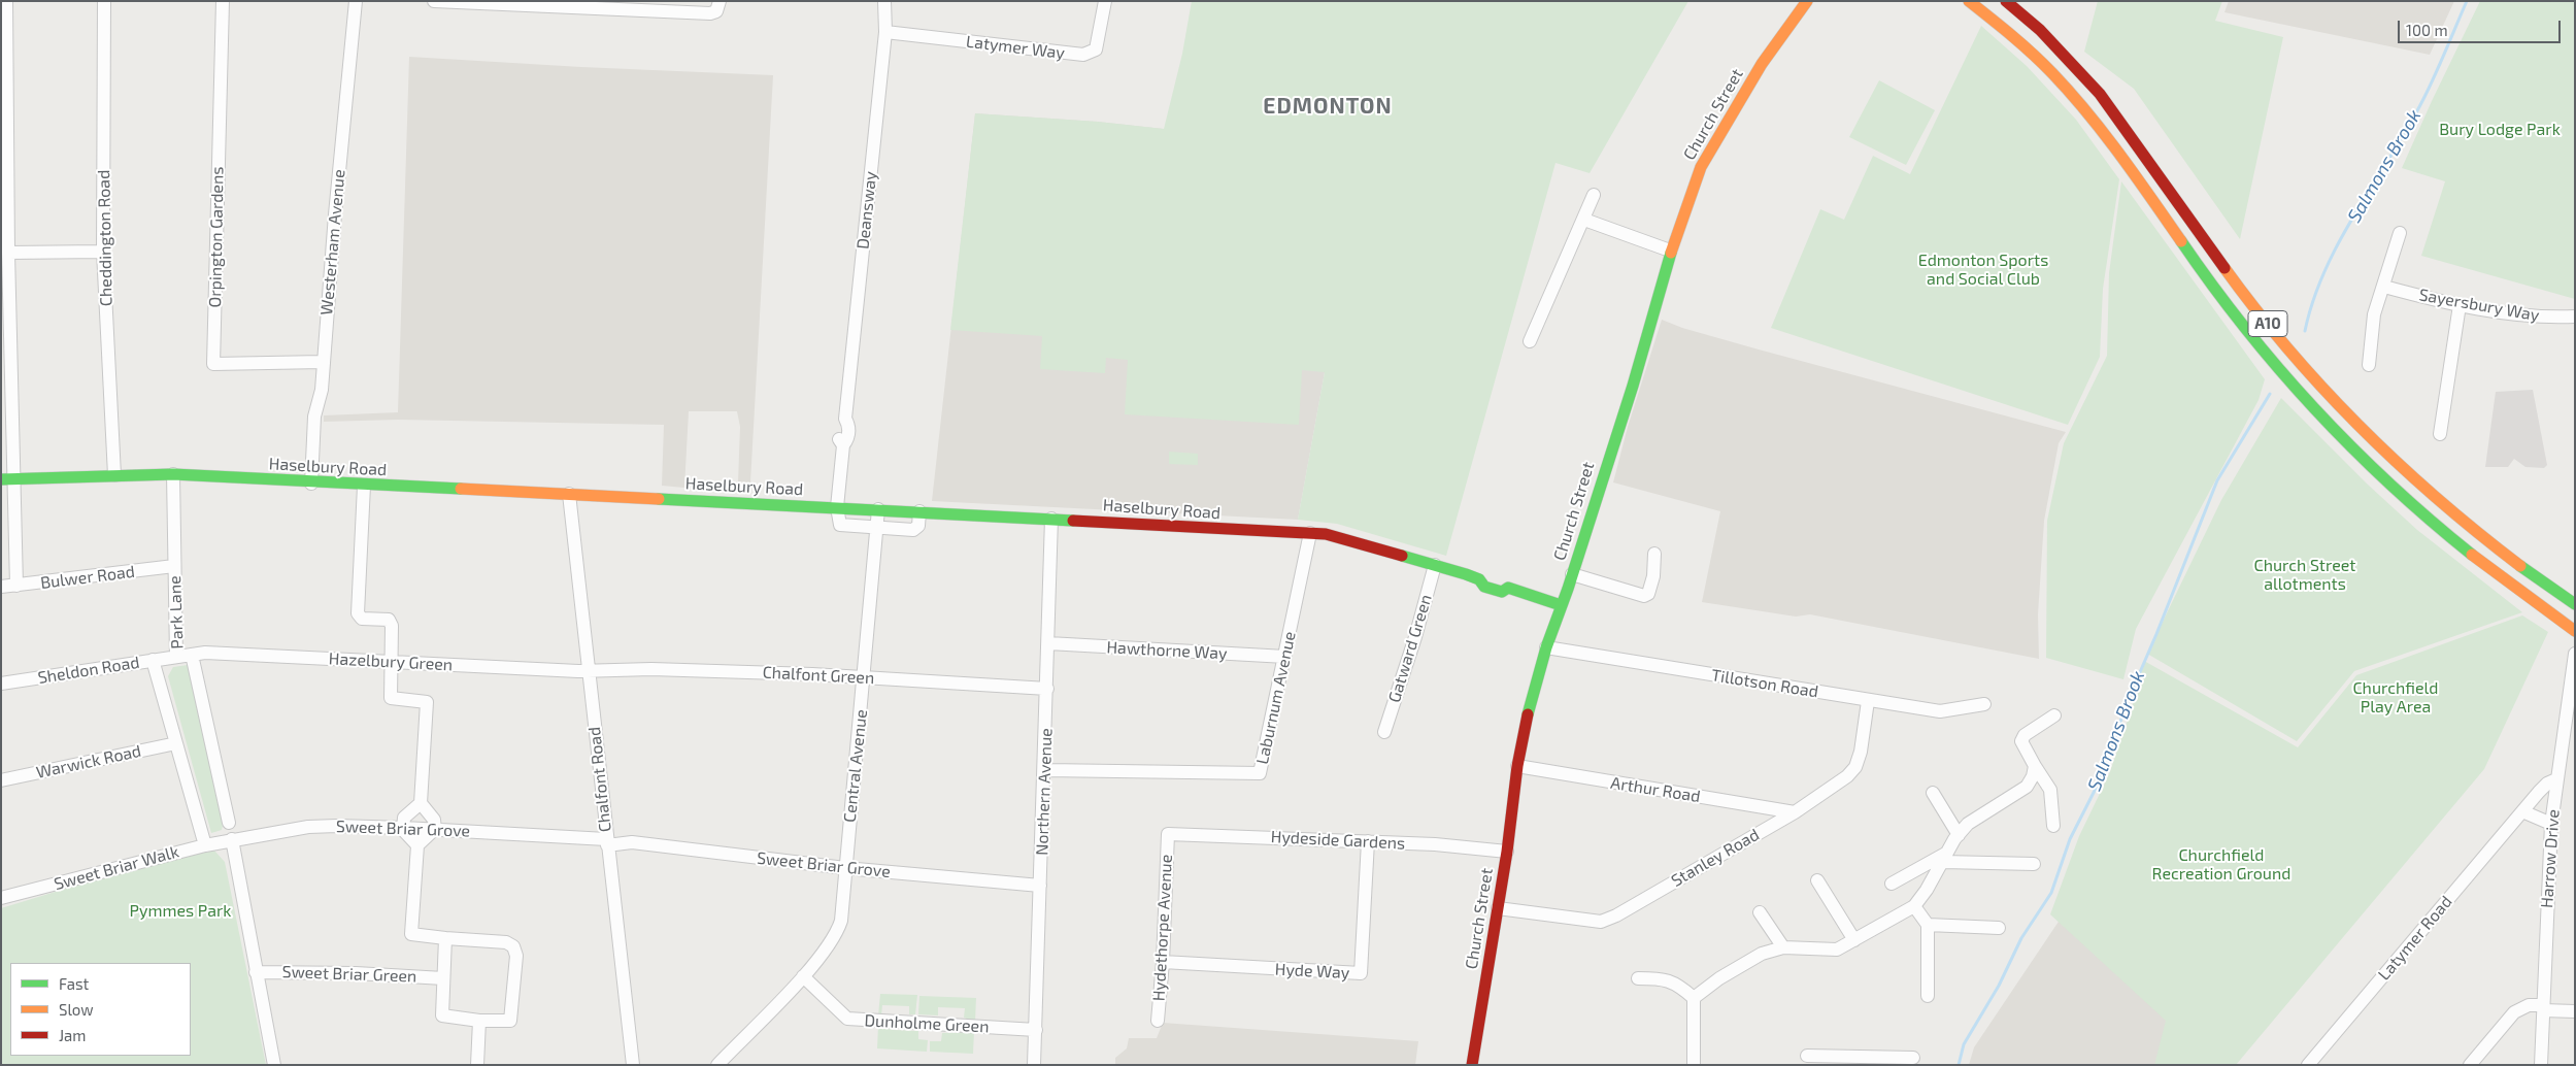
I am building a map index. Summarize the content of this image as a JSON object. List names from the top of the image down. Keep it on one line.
{"streets":{"main road":["Church Street","A10","Haselbury Road"],"street":["Latymer Way","Deansway","Orpington Gardens","Cheddington Road","Westerham Avenue","Sayersbury Way","Bulwer Road","Park Lane","Gatward Green","Hawthorne Way","Hazelbury Green","Sheldon Road","Chalfont Green","Tillotson Road","Laburnum Avenue","Warwick Road","Central Avenue","Chalfont Road","Arthur Road","Northern Avenue","Sweet Briar Grove","Hydeside Gardens","Stanley Road","Harrow Drive","Sweet Briar Walk","Hydethorpe Avenue","Latymer Road","Hyde Way","Sweet Briar Green","Dunholme Green"]},"crossings":[["Latymer Way","Deansway"],["Church Street","Haselbury Road"],["Church Street","Tillotson Road"],["Church Street","Arthur Road"],["Church Street","Hydeside Gardens"],["Church Street","Stanley Road"],["Deansway","Haselbury Road"],["Orpington Gardens","Westerham Avenue"],["Cheddington Road","Haselbury Road"],["Westerham Avenue","Haselbury Road"],["Haselbury Road","Park Lane"],["Haselbury Road","Gatward Green"],["Haselbury Road","Laburnum Avenue"],["Haselbury Road","Central Avenue"],["Haselbury Road","Chalfont Road"],["Haselbury Road","Northern Avenue"],["Bulwer Road","Park Lane"],["Park Lane","Hazelbury Green"],["Park Lane","Sheldon Road"],["Park Lane","Warwick Road"],["Park Lane","Sweet Briar Walk"],["Hawthorne Way","Laburnum Avenue"],["Hawthorne Way","Northern Avenue"],["Hazelbury Green","Chalfont Green"],["Hazelbury Green","Chalfont Road"],["Chalfont Green","Central Avenue"],["Chalfont Green","Chalfont Road"],["Chalfont Green","Northern Avenue"],["Tillotson Road","Stanley Road"],["Laburnum Avenue","Northern Avenue"],["Central Avenue","Sweet Briar Grove"],["Central Avenue","Dunholme Green"],["Chalfont Road","Sweet Briar Grove"],["Arthur Road","Stanley Road"],["Northern Avenue","Sweet Briar Grove"],["Northern Avenue","Dunholme Green"],["Sweet Briar Grove","Sweet Briar Walk"],["Hydeside Gardens","Hydethorpe Avenue"],["Hydeside Gardens","Hyde Way"],["Harrow Drive","Latymer Road"],["Hydethorpe Avenue","Hyde Way"]],"districts":["EDMONTON"],"water":["Salmons Brook"],"parks":["Bury Lodge Park","Edmonton Sports and Social Club","Church Street allotments","Churchfield Play Area","Churchfield Recreation Ground","Pymmes Park"],"legend":["Fast","Slow","Jam"],"scale_bar":"100 m"}
